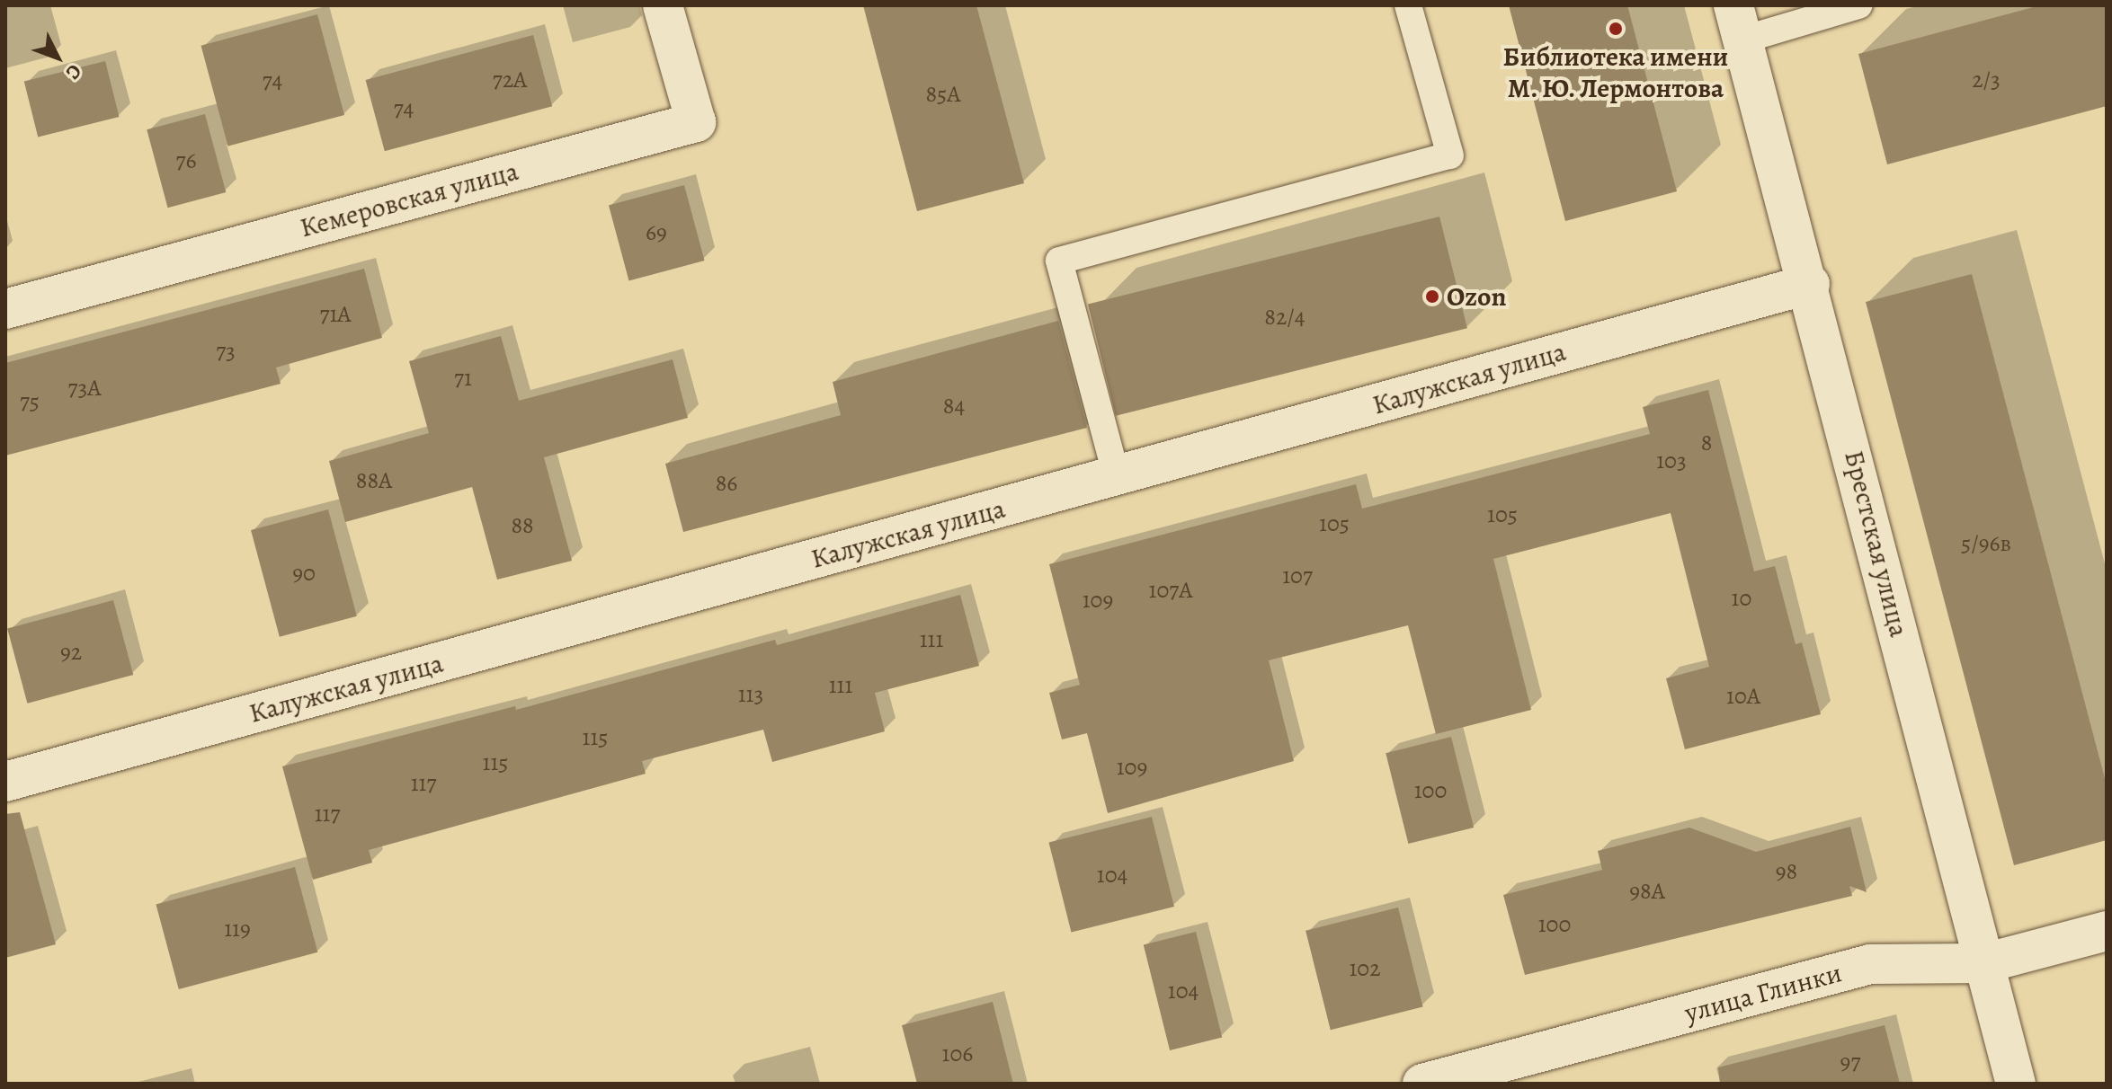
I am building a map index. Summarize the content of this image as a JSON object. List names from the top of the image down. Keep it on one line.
{"streets":{"street":["Кемеровская улица","Калужская улица","Брестская улица","улица Глинки"]},"crossings":[["Калужская улица","Брестская улица"],["Брестская улица","улица Глинки"]],"places":["Библиотека имени М. Ю. Лермонтова","Ozon"],"house_numbers":["72А","2/3","74","85А","74","76","69","71А","82/4","73","71","73А","75","84","8","103","88А","86","105","105","88","5/96в","90","107","107А","10","109","111","92","111","113","10А","115","115","109","117","100","117","98","104","98А","100","119","102","104","106","97"],"north":"bottom right"}
